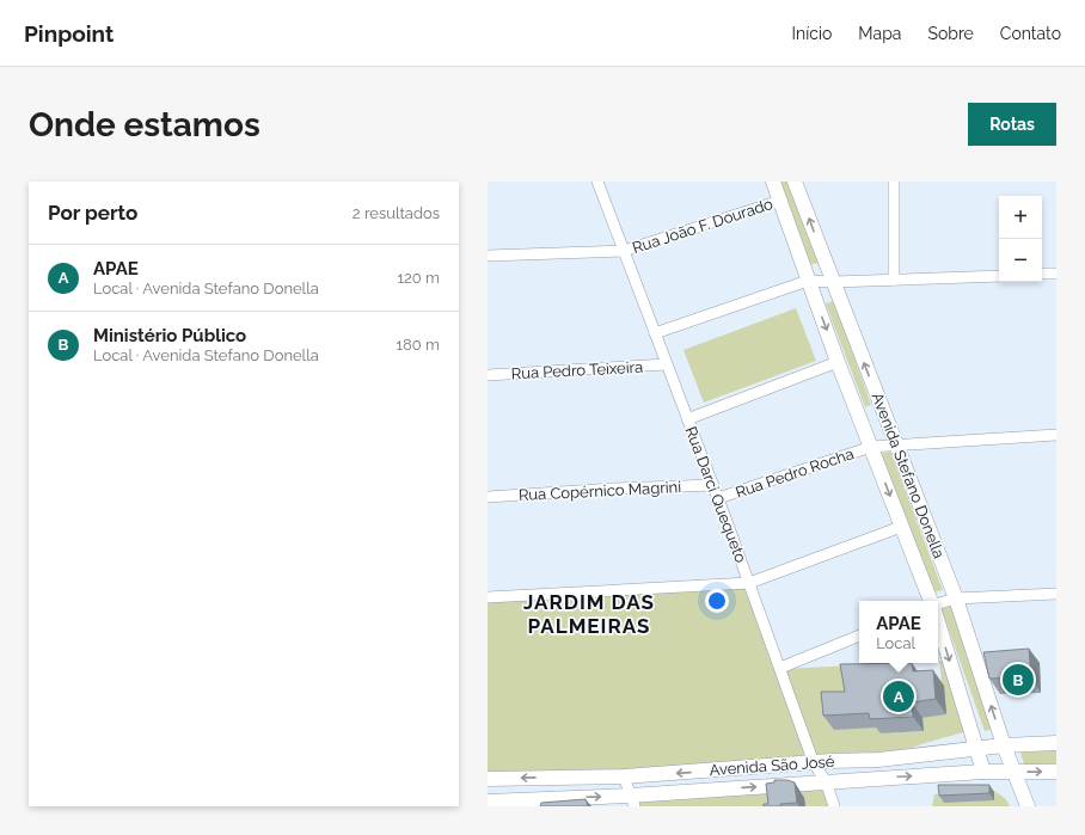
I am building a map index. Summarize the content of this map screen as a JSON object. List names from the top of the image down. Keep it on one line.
{"streets":{"street":["Rua João F. Dourado","Rua Pedro Teixeira","Rua Pedro Rocha","Avenida Stefano Donella","Rua Copérnico Magrini","Rua Darci Quequeto","Avenida São José"]},"crossings":[["Rua João F. Dourado","Avenida Stefano Donella"],["Rua João F. Dourado","Rua Darci Quequeto"],["Rua Pedro Teixeira","Rua Darci Quequeto"],["Rua Pedro Rocha","Avenida Stefano Donella"],["Rua Pedro Rocha","Rua Darci Quequeto"],["Avenida Stefano Donella","Avenida São José"],["Rua Copérnico Magrini","Rua Darci Quequeto"],["Rua Darci Quequeto","Avenida São José"]],"districts":["JARDIM DAS PALMEIRAS"],"page":{"header":"Pinpoint","nav":["Início","Mapa","Sobre","Contato"],"buttons":"Rotas","title":"Onde estamos","heading":["Por perto","2 resultados"],"map_buttons":["+","−"],"list":[{"mark":"A","name":"APAE","note":"Local · Avenida Stefano Donella","value":"120 m"},{"mark":"B","name":"Ministério Público","note":"Local · Avenida Stefano Donella","value":"180 m"}],"popup":["APAE","Local"],"pins":["B","A"]}}
